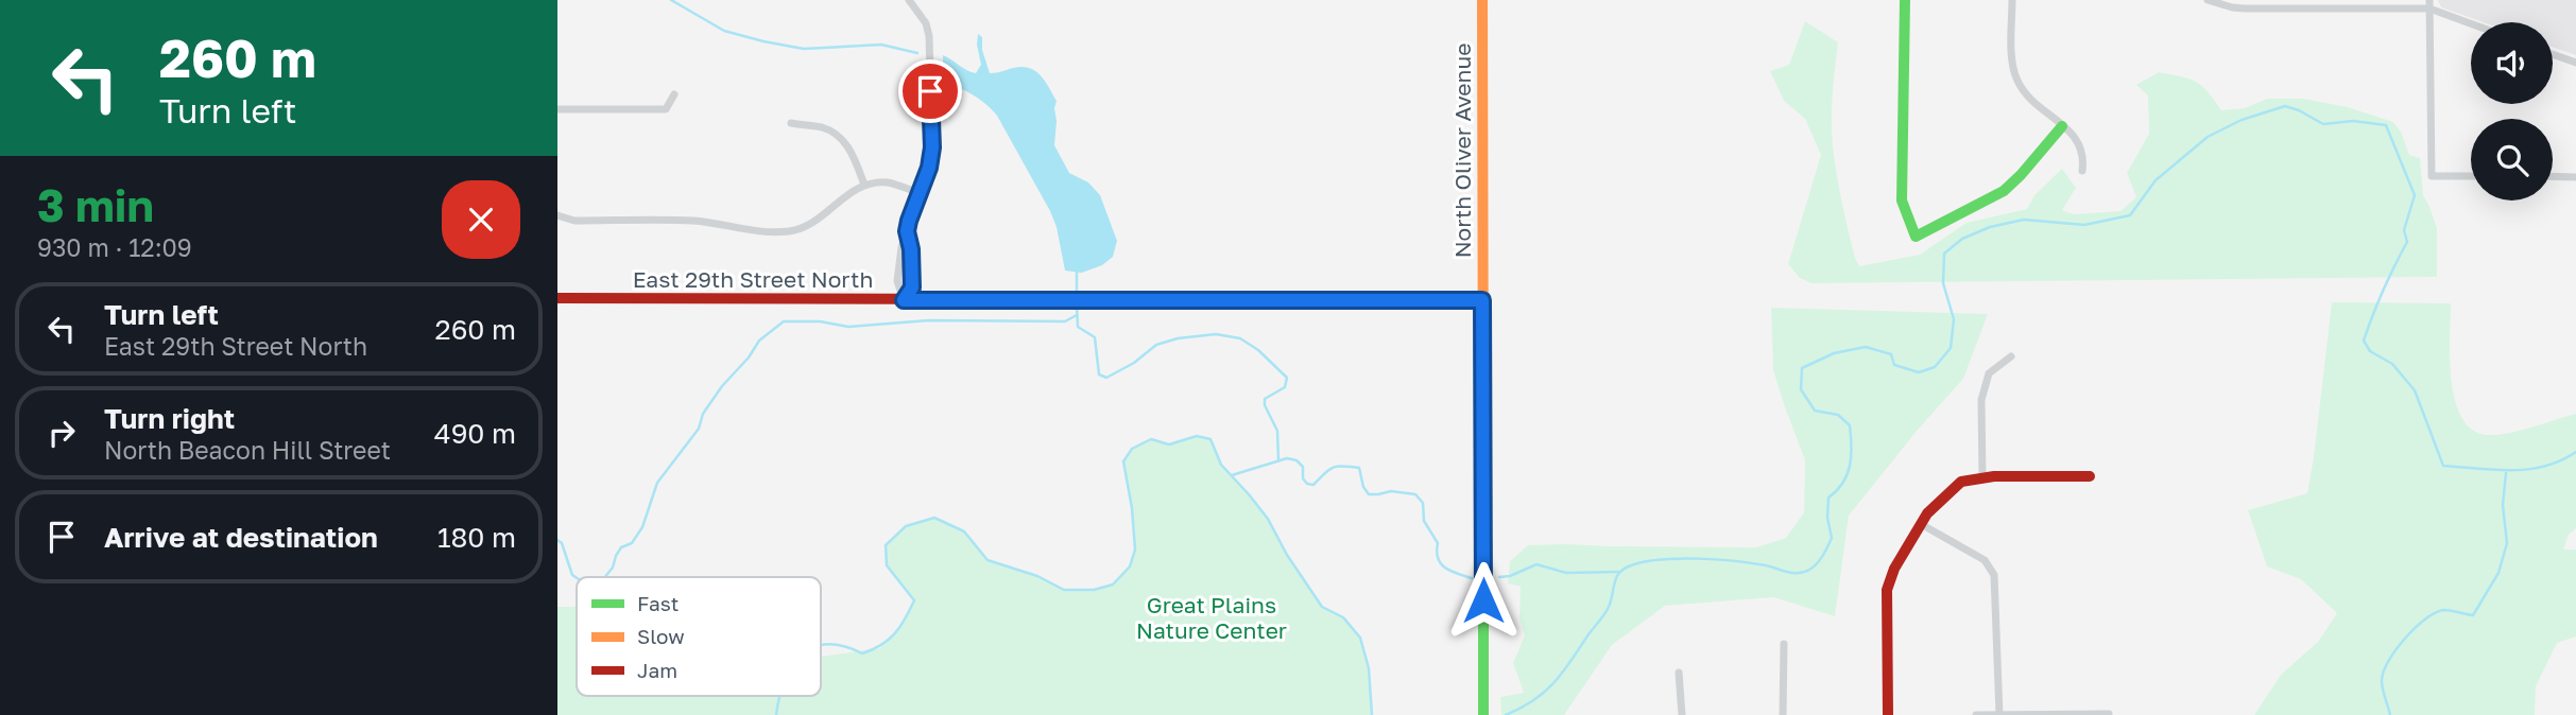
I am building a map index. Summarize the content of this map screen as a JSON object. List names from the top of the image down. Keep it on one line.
{"streets":{"main road":["North Oliver Avenue","East 29th Street North"]},"crossings":[["North Oliver Avenue","East 29th Street North"]],"parks":["Great Plains Nature Center"],"legend":["Fast","Slow","Jam"],"page":{"turn":["260 m","Turn left"],"heading":["3 min","930 m · 12:09"],"list":[{"name":"Turn left","note":"East 29th Street North","value":"260 m"},{"name":"Turn right","note":"North Beacon Hill Street","value":"490 m"},{"name":"Arrive at destination","value":"180 m"}]}}
